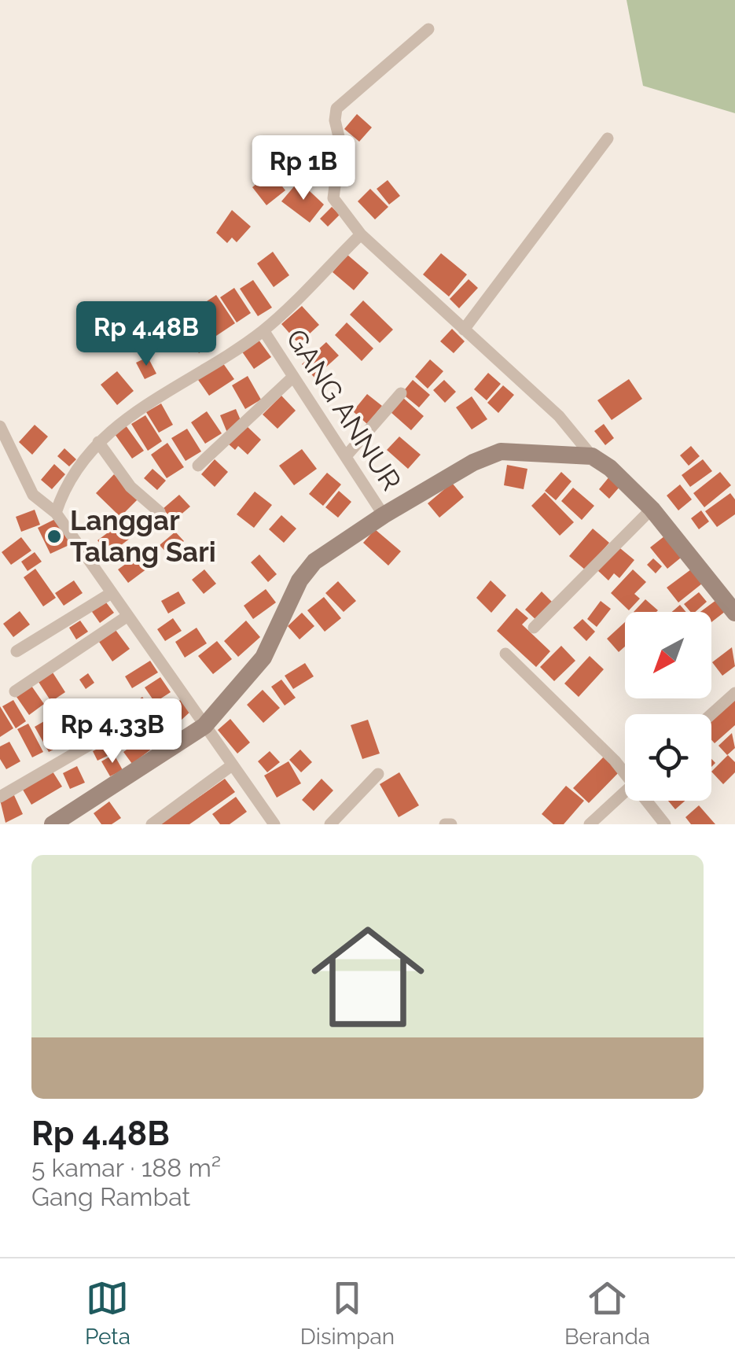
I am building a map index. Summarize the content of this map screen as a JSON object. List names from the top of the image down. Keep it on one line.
{"streets":{"street":["GANG ANNUR"]},"places":["Langgar Talang Sari"],"north":"bottom left","page":{"price":["Rp 1B","Rp 4.48B","Rp 4.33B"],"list":[{"name":"Rp 4.48B","note":"5 kamar · 188 m² · Gang Rambat"}],"tabs":["Peta","Disimpan","Beranda"]}}
